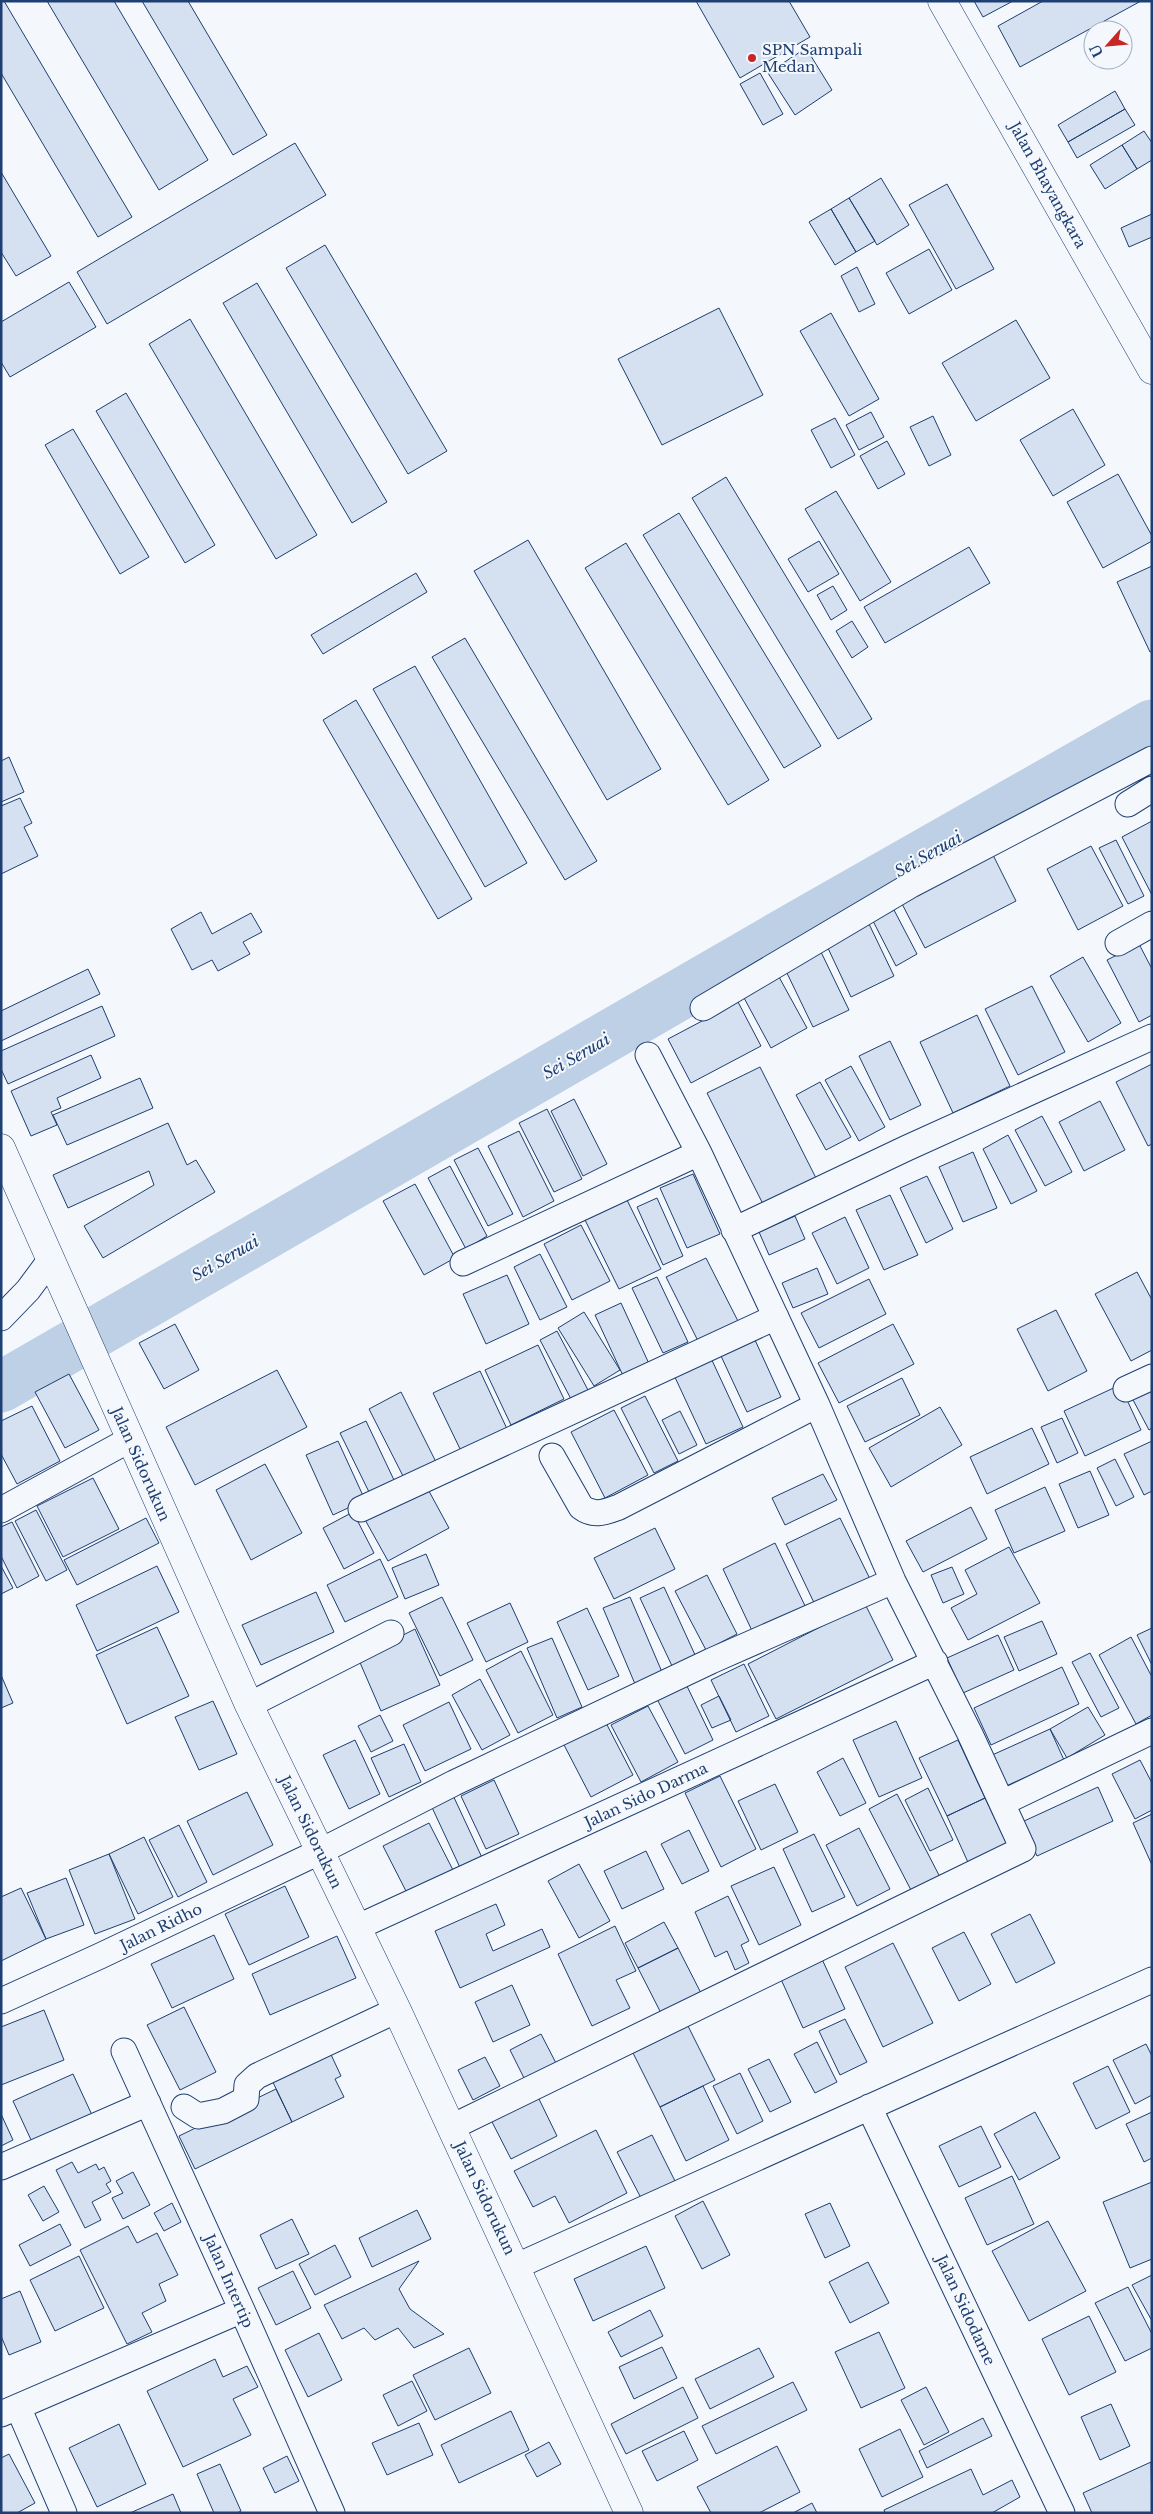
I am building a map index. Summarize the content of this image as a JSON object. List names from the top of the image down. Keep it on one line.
{"streets":{"street":["Jalan Bhayangkara","Jalan Sidorukun","Jalan Sido Darma","Jalan Ridho","Jalan Intertip","Jalan Sidodame"]},"crossings":[["Jalan Sidorukun","Jalan Sido Darma"],["Jalan Sidorukun","Jalan Ridho"]],"water":["Sei Seruai"],"places":["SPN Sampali Medan"],"north":"bottom left"}
